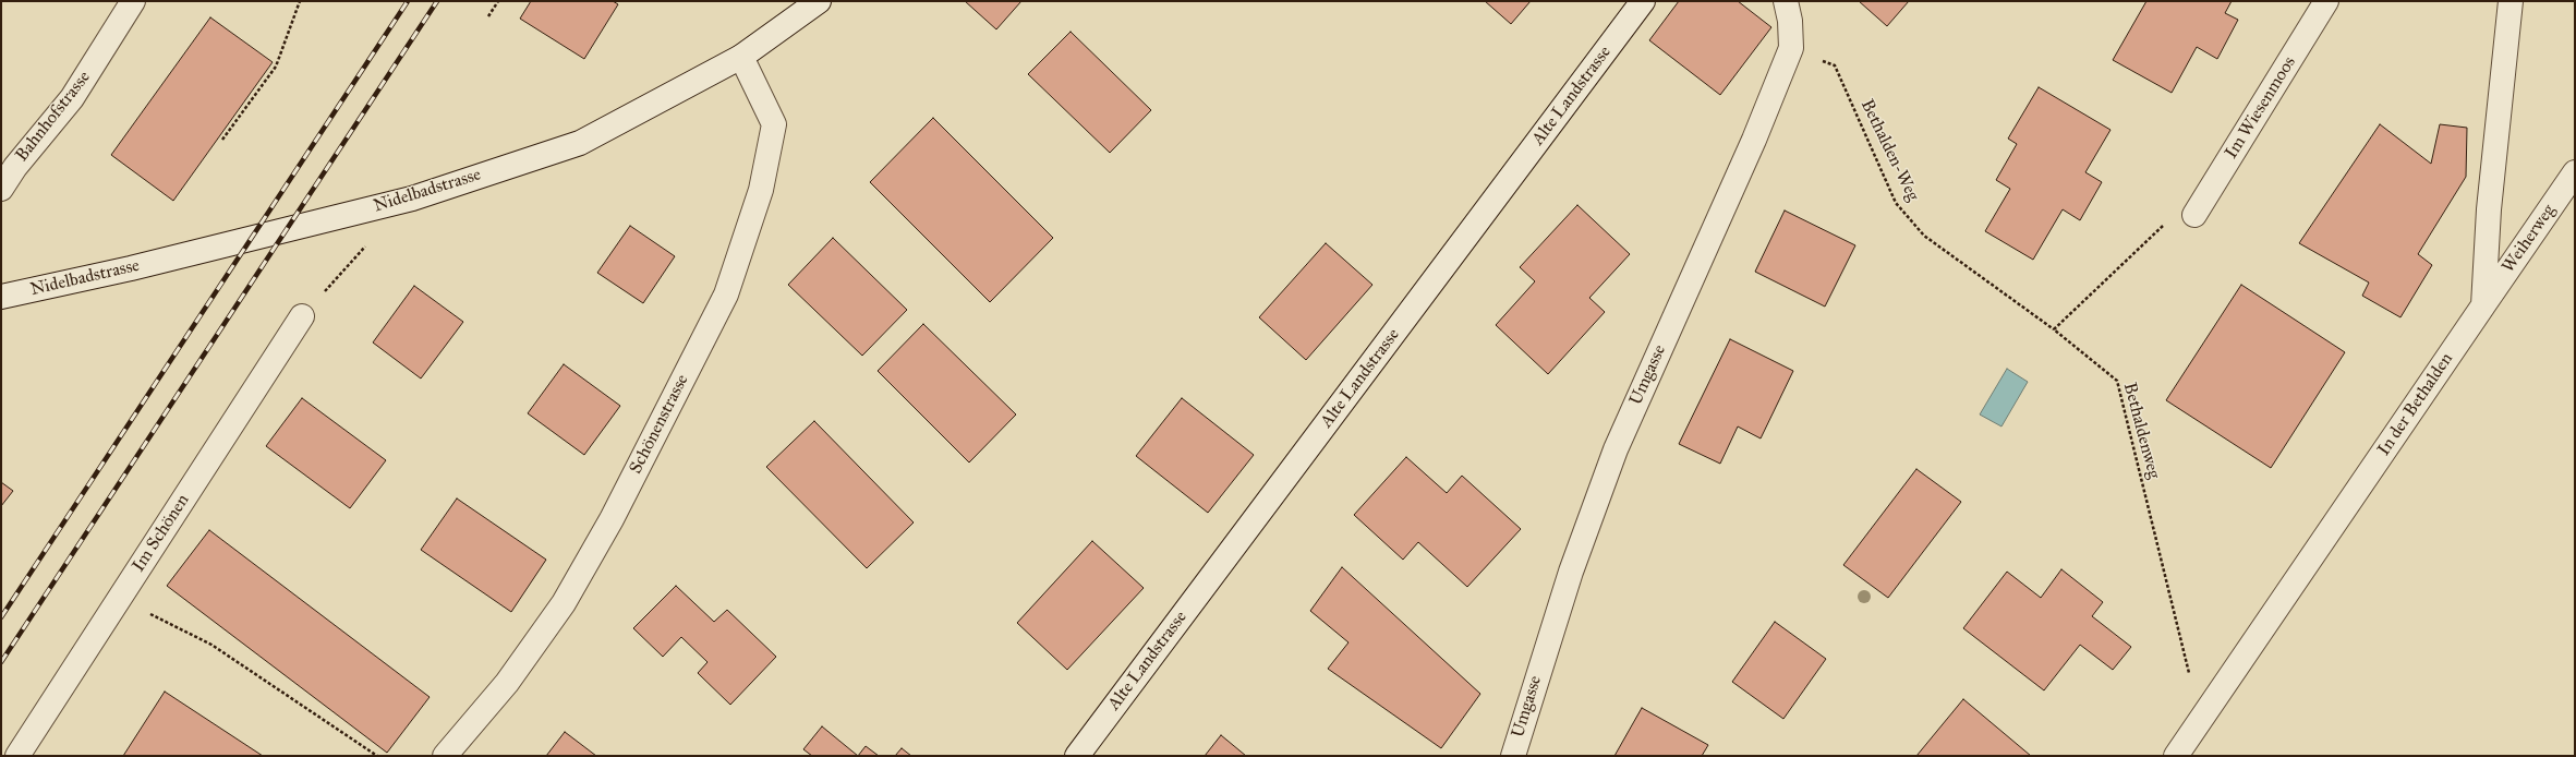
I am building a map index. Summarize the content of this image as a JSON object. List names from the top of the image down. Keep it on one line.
{"streets":{"street":["Alte Landstrasse","Im Wiesenmoos","Bahnhofstrasse","Nidelbadstrasse","Weiherweg","Umgasse","In der Bethalden","Schönenstrasse","Im Schönen"],"path":["Bethalden-Weg","Bethaldenweg"]},"crossings":[["Bethalden-Weg","Umgasse"],["Bethalden-Weg","Bethaldenweg"],["Nidelbadstrasse","Schönenstrasse"],["Weiherweg","In der Bethalden"],["In der Bethalden","Bethaldenweg"]]}
